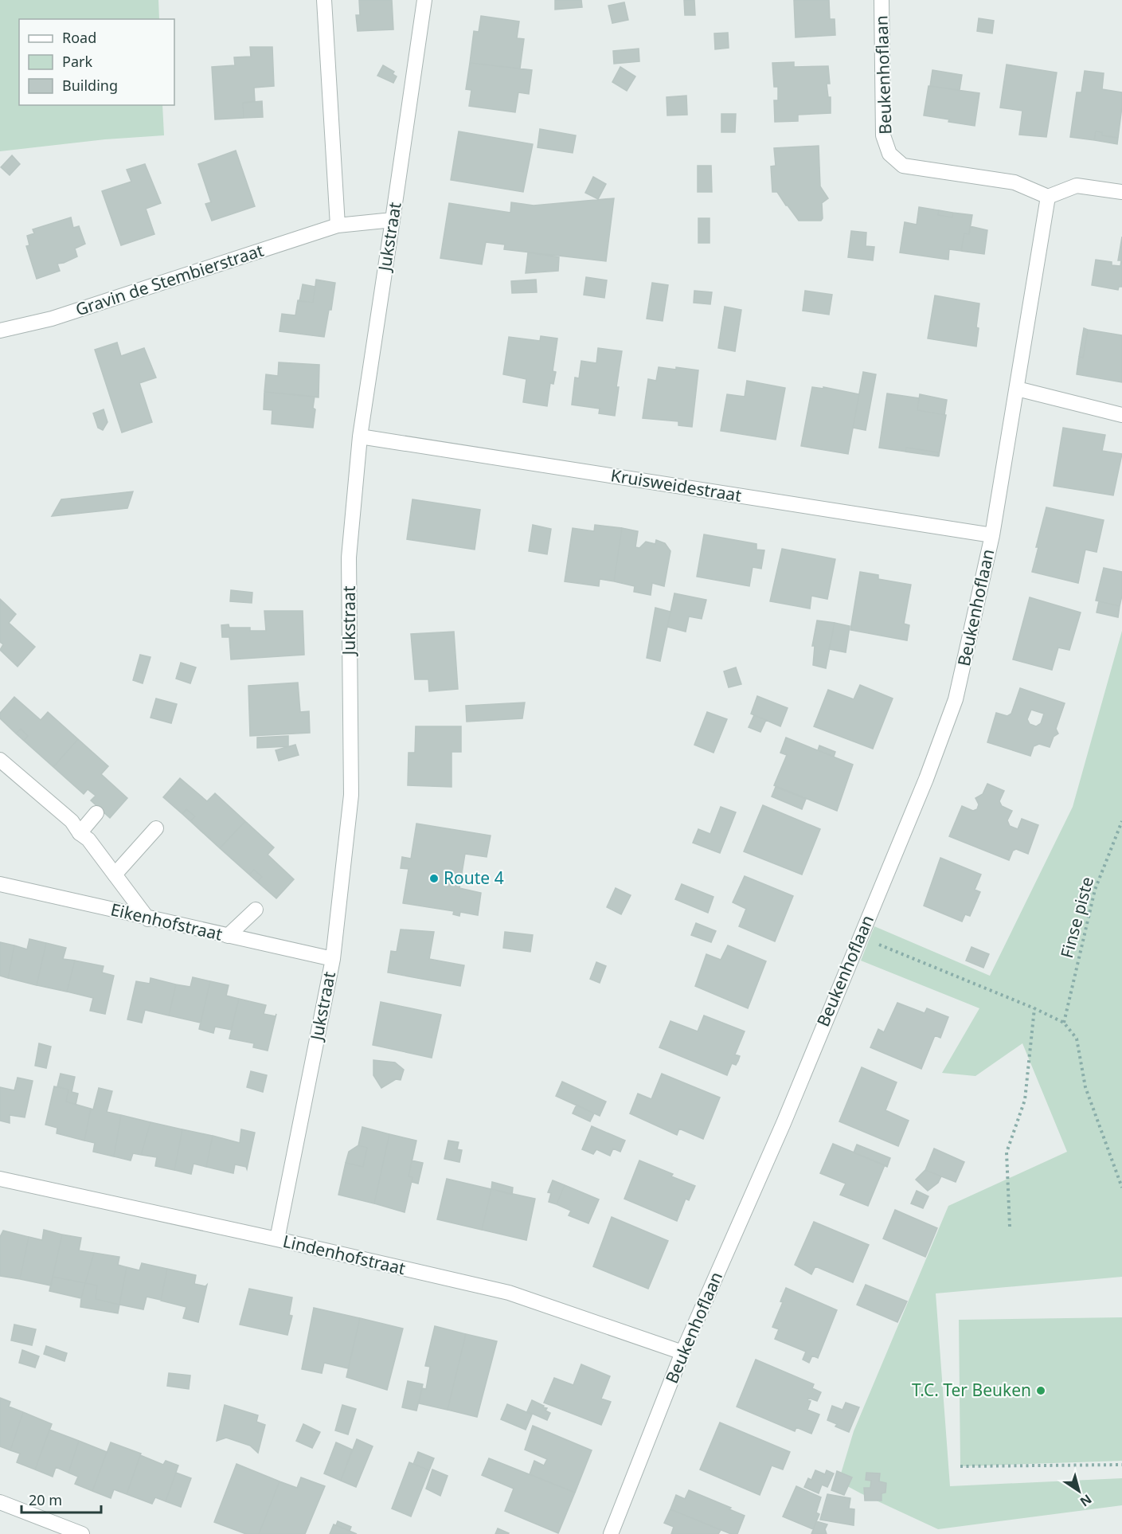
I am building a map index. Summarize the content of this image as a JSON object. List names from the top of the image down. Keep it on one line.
{"streets":{"street":["Beukenhoflaan","Jukstraat","Gravin de Stembierstraat","Kruisweidestraat","Eikenhofstraat","Lindenhofstraat"],"path":["Finse piste"]},"crossings":[["Beukenhoflaan","Kruisweidestraat"],["Beukenhoflaan","Lindenhofstraat"],["Jukstraat","Gravin de Stembierstraat"],["Jukstraat","Kruisweidestraat"],["Jukstraat","Eikenhofstraat"],["Jukstraat","Lindenhofstraat"]],"places":["Route 4","T.C. Ter Beuken"],"legend":["Road","Park","Building"],"scale_bar":"20 m","north":"bottom right"}
